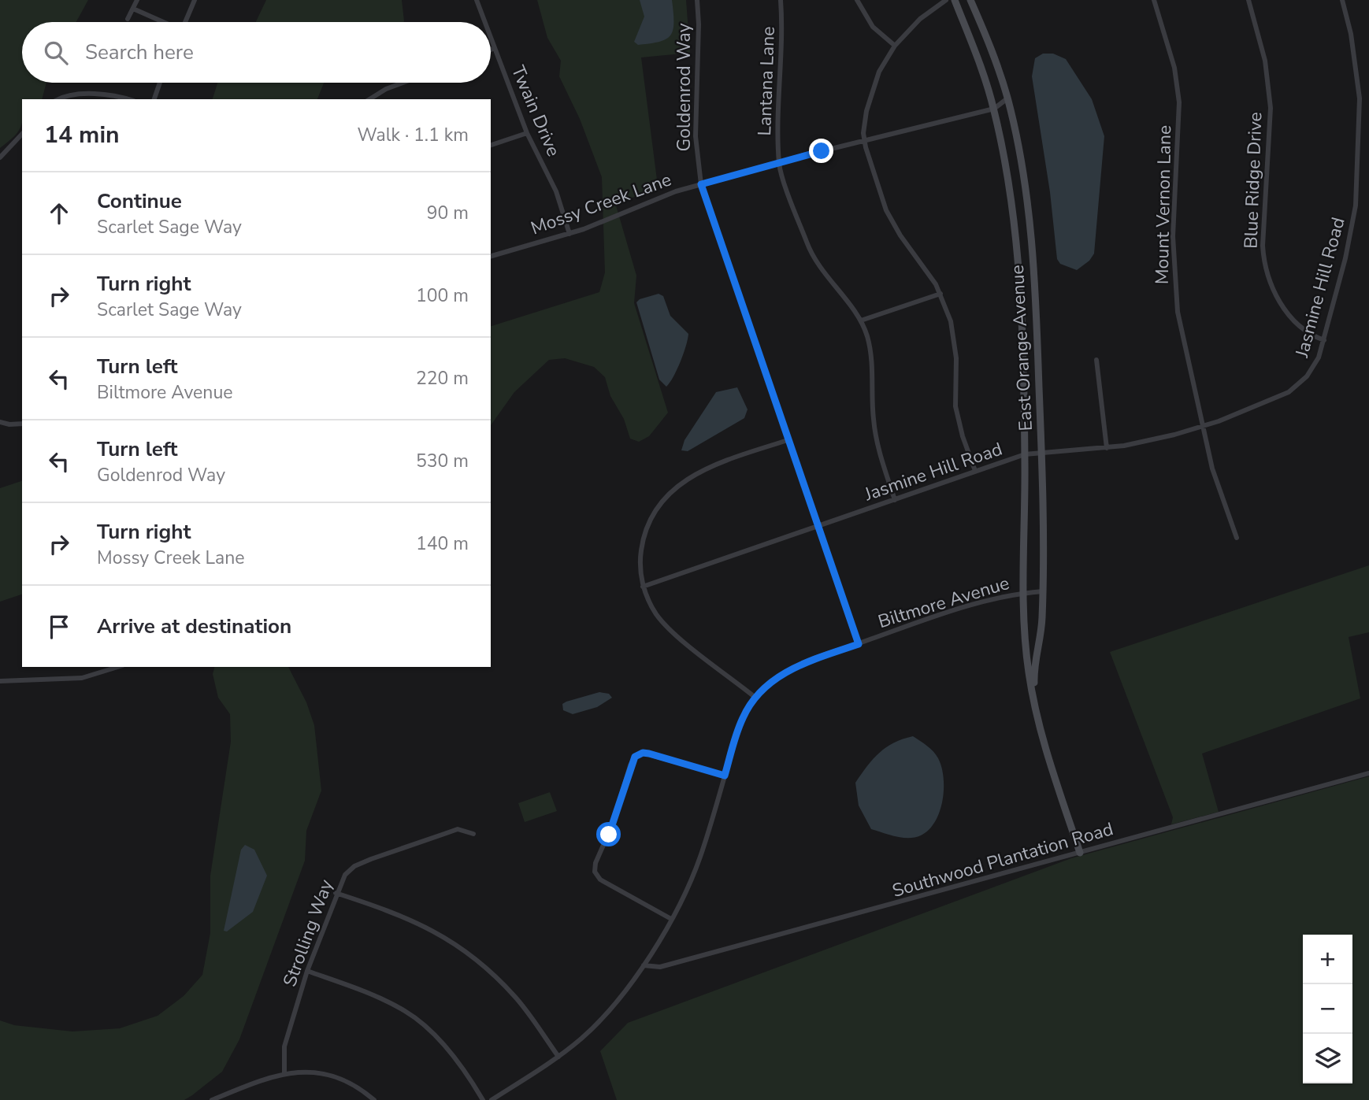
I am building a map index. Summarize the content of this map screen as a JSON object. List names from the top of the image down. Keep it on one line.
{"streets":{"street":["Lantana Lane","Goldenrod Way","Twain Drive","Blue Ridge Drive","Mossy Creek Lane","Mount Vernon Lane","Jasmine Hill Road","East Orange Avenue","Biltmore Avenue","Southwood Plantation Road","Strolling Way"]},"crossings":[["Lantana Lane","Mossy Creek Lane"],["Lantana Lane","Jasmine Hill Road"],["Goldenrod Way","Mossy Creek Lane"],["Goldenrod Way","Jasmine Hill Road"],["Goldenrod Way","Biltmore Avenue"],["Twain Drive","Mossy Creek Lane"],["Blue Ridge Drive","Jasmine Hill Road"],["Mossy Creek Lane","East Orange Avenue"],["Mount Vernon Lane","Jasmine Hill Road"],["Jasmine Hill Road","East Orange Avenue"],["East Orange Avenue","Biltmore Avenue"],["East Orange Avenue","Southwood Plantation Road"],["Biltmore Avenue","Southwood Plantation Road"]],"page":{"search":"Search here","heading":["14 min","Walk · 1.1 km"],"list":[["Continue","Scarlet Sage Way","90 m"],["Turn right","Scarlet Sage Way","100 m"],["Turn left","Biltmore Avenue","220 m"],["Turn left","Goldenrod Way","530 m"],["Turn right","Mossy Creek Lane","140 m"],"Arrive at destination"],"map_buttons":["+","−"]}}
